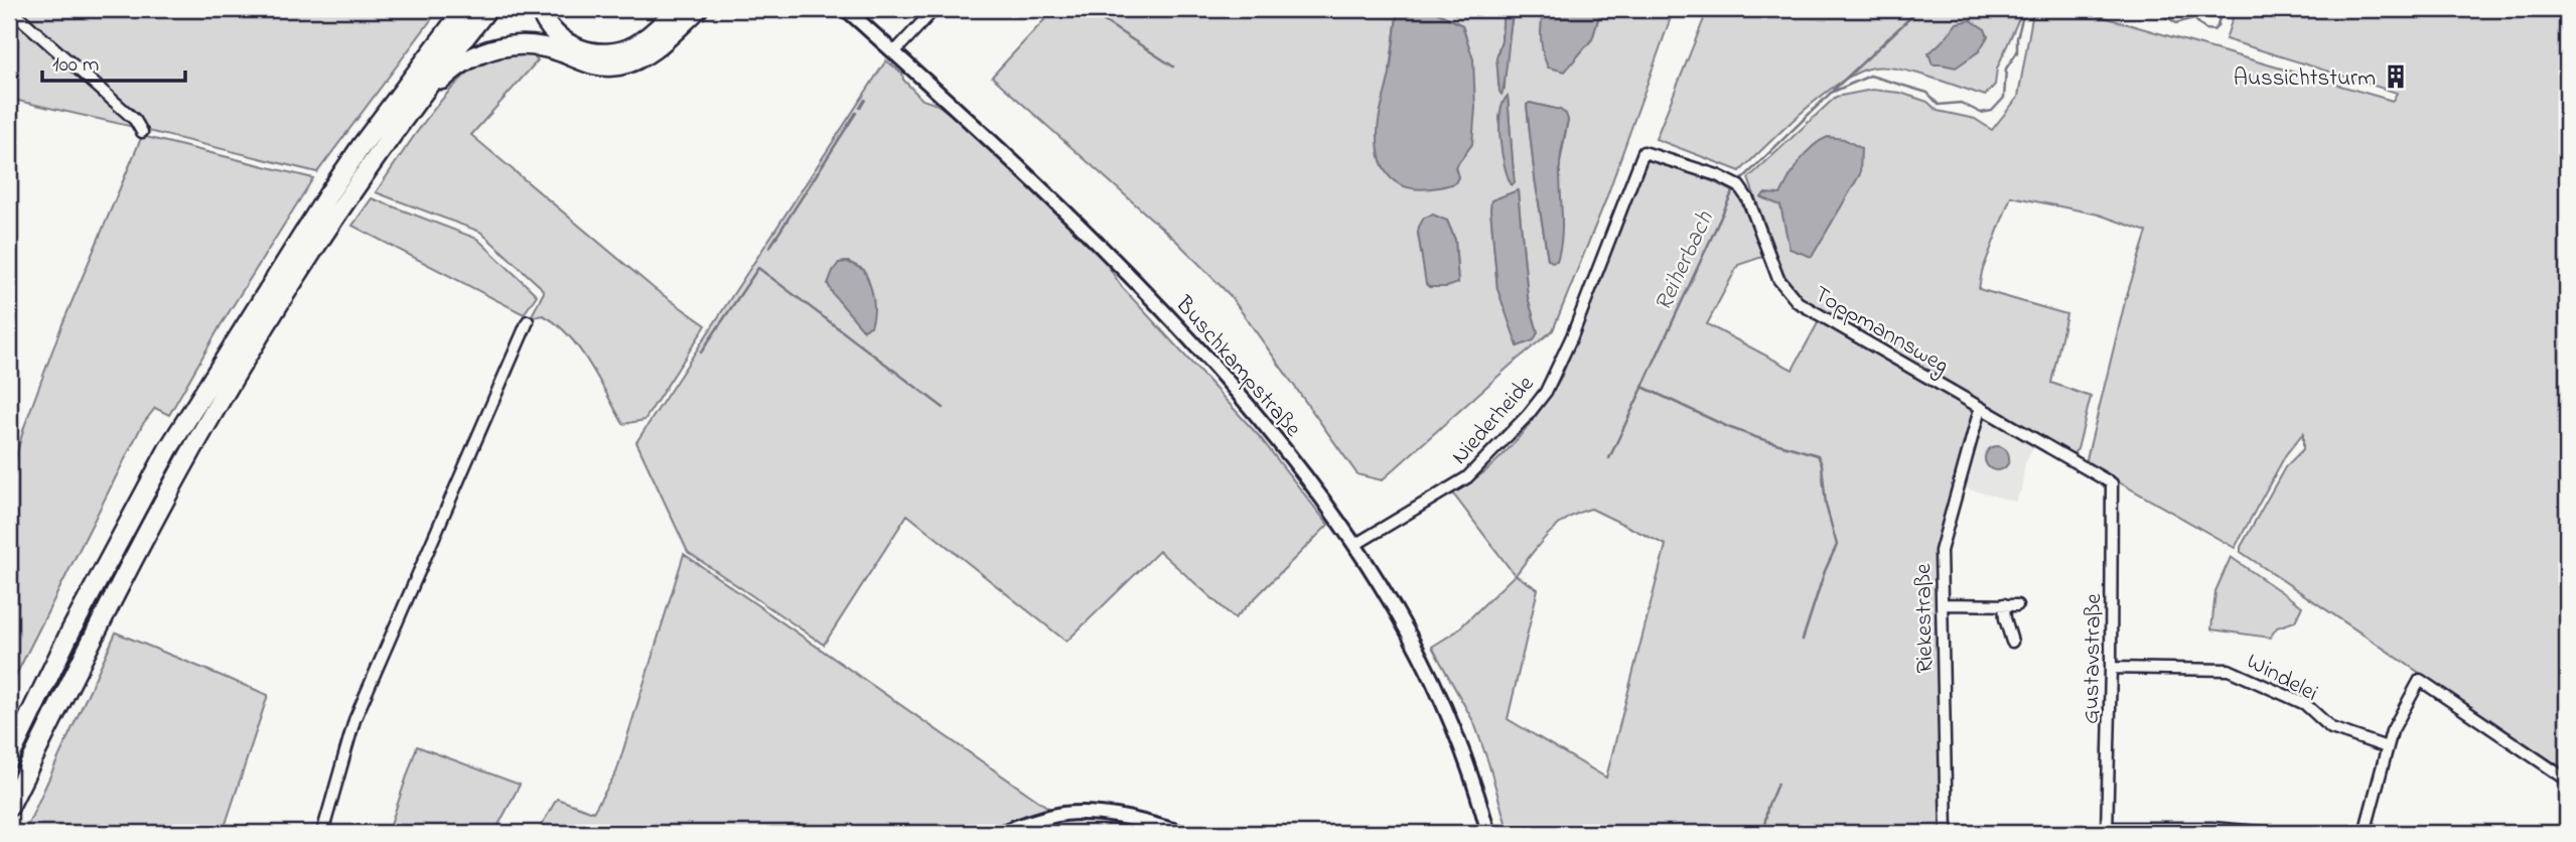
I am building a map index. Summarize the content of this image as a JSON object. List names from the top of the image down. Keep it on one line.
{"streets":{"main road":["Buschkampstraße"],"street":["Toppmannsweg","Niederheide","Riekestraße","Gustavstraße","Windelei"]},"crossings":[["Toppmannsweg","Niederheide"],["Toppmannsweg","Riekestraße"],["Toppmannsweg","Gustavstraße"],["Buschkampstraße","Niederheide"],["Gustavstraße","Windelei"]],"water":["Reiherbach"],"places":{"building":["Aussichtsturm"]},"scale_bar":"100 m"}
